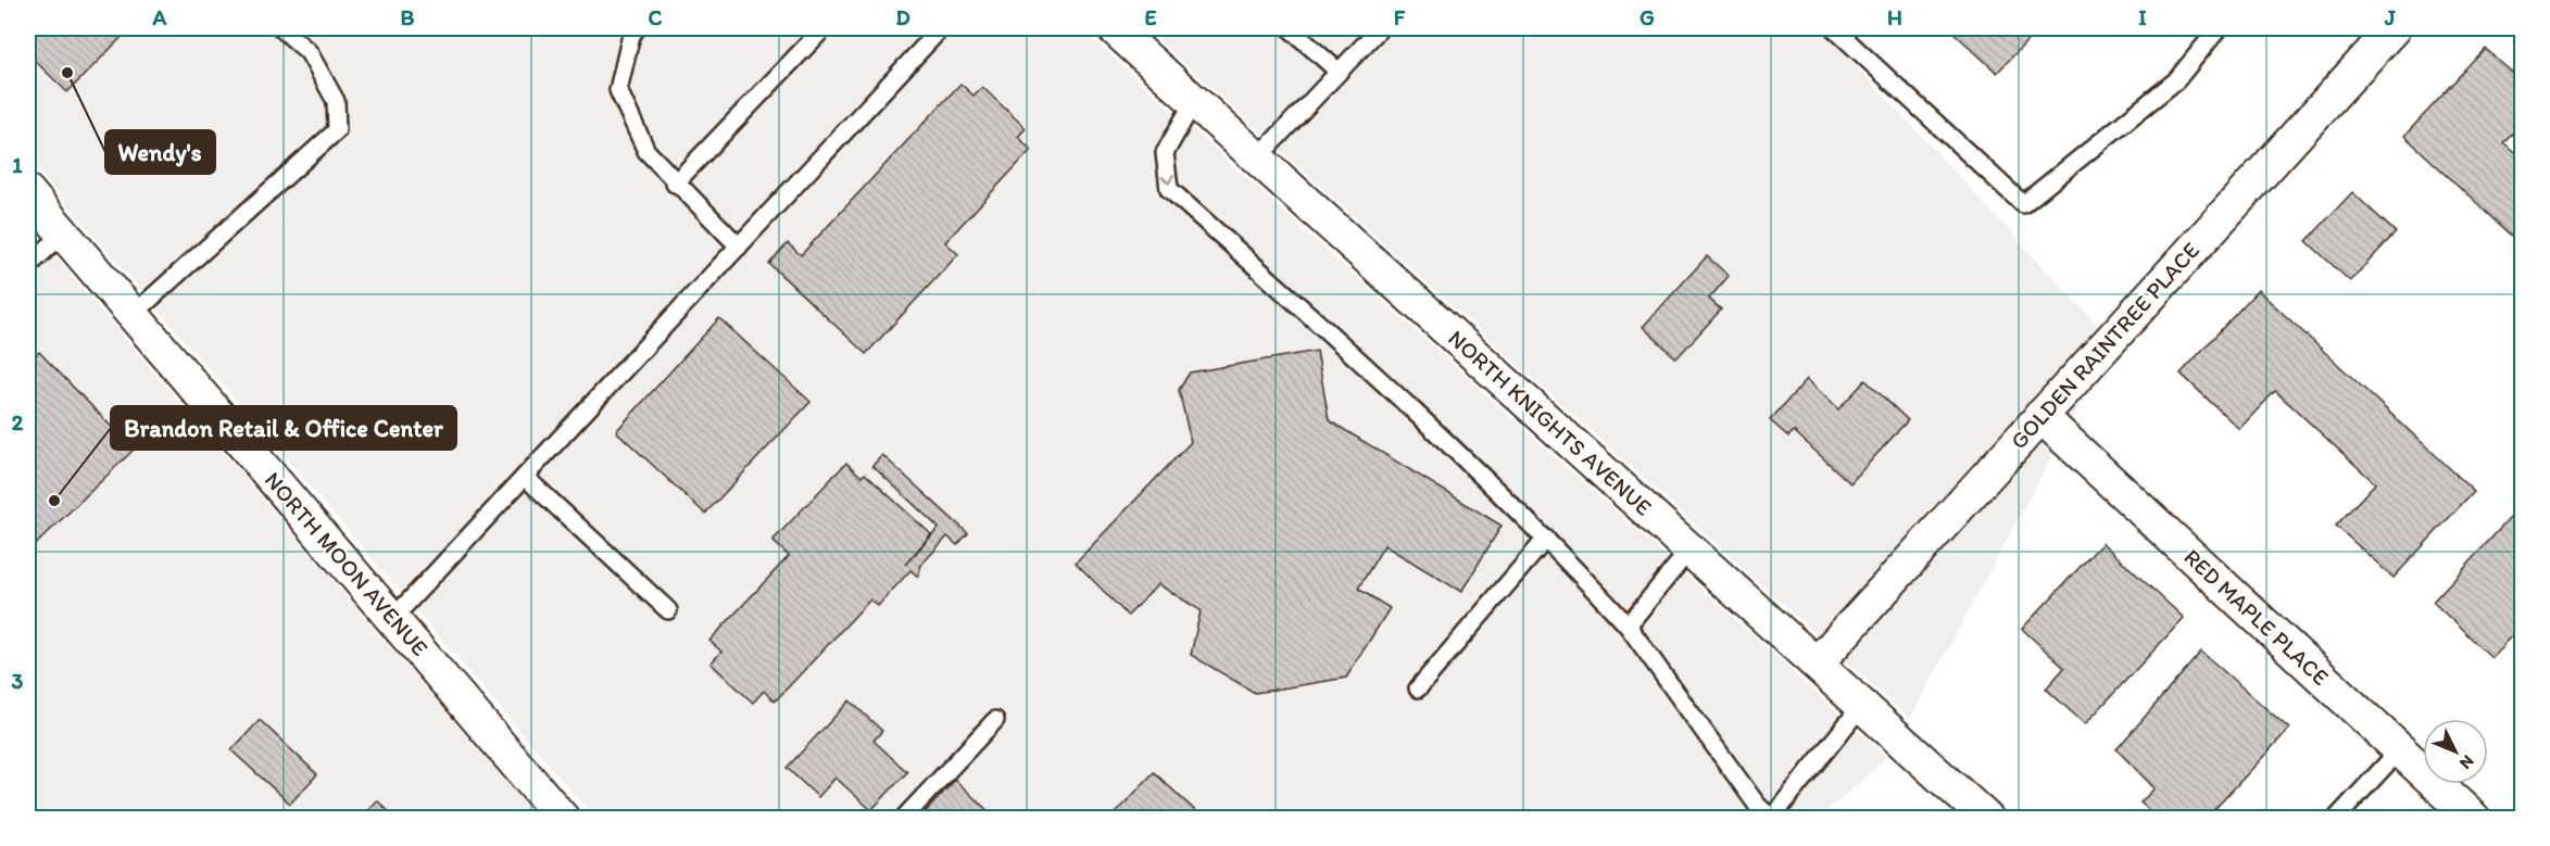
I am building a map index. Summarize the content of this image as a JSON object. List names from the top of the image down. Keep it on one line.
{"streets":{"street":["GOLDEN RAINTREE PLACE","NORTH KNIGHTS AVENUE","NORTH MOON AVENUE","RED MAPLE PLACE"]},"crossings":[["GOLDEN RAINTREE PLACE","NORTH KNIGHTS AVENUE"],["GOLDEN RAINTREE PLACE","RED MAPLE PLACE"]],"places":["Wendy's","Brandon Retail & Office Center"],"north":"bottom right","grid":{"columns":["A","B","C","D","E","F","G","H","I","J"],"rows":["1","2","3"]}}
